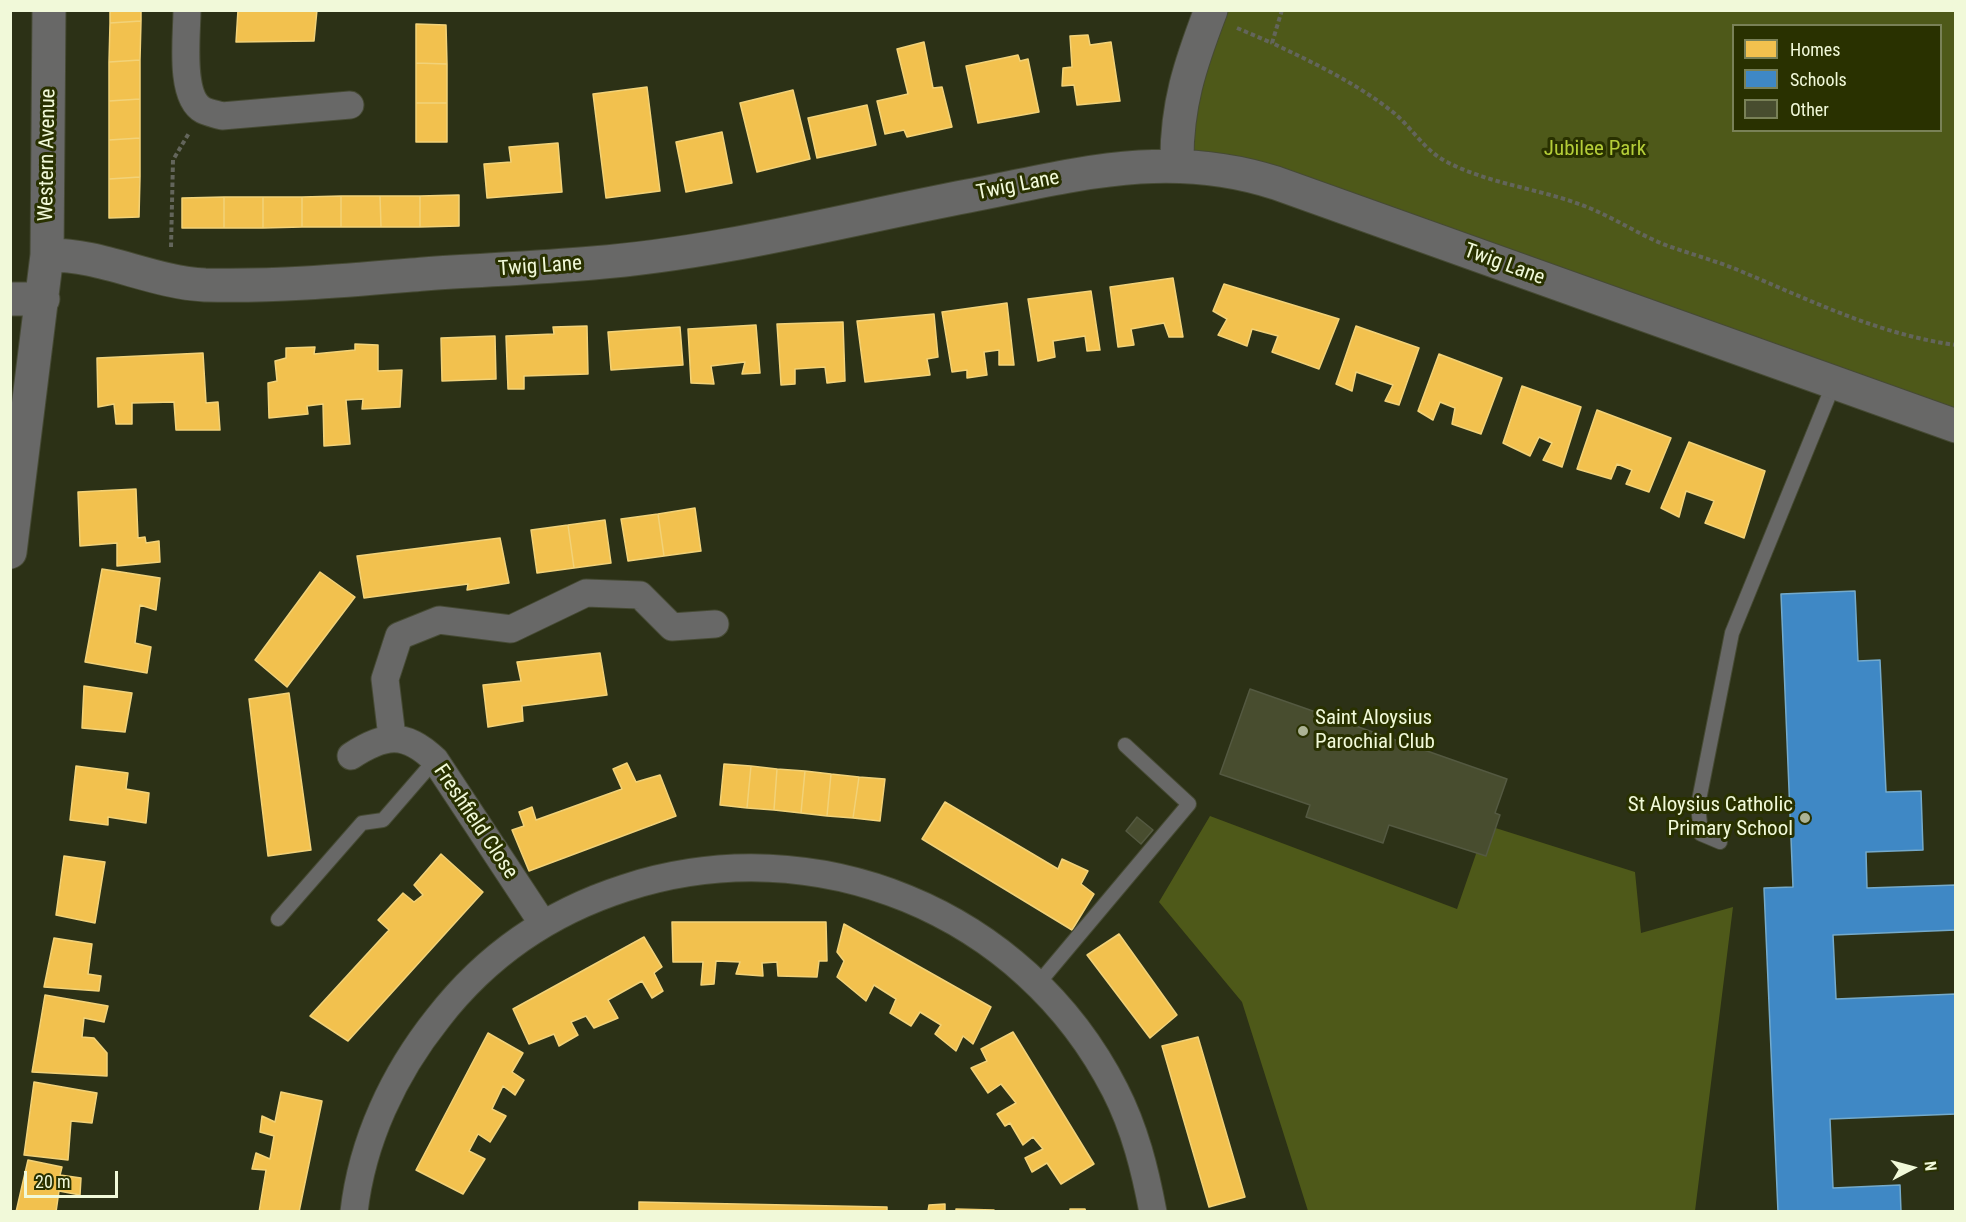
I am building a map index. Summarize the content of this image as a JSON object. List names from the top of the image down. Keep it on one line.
{"streets":{"street":["Western Avenue","Twig Lane","Freshfield Close"]},"crossings":[["Western Avenue","Twig Lane"]],"parks":["Jubilee Park"],"places":["Saint Aloysius Parochial Club","St Aloysius Catholic Primary School"],"legend":["Homes","Schools","Other"],"scale_bar":"20 m","north":"right"}
